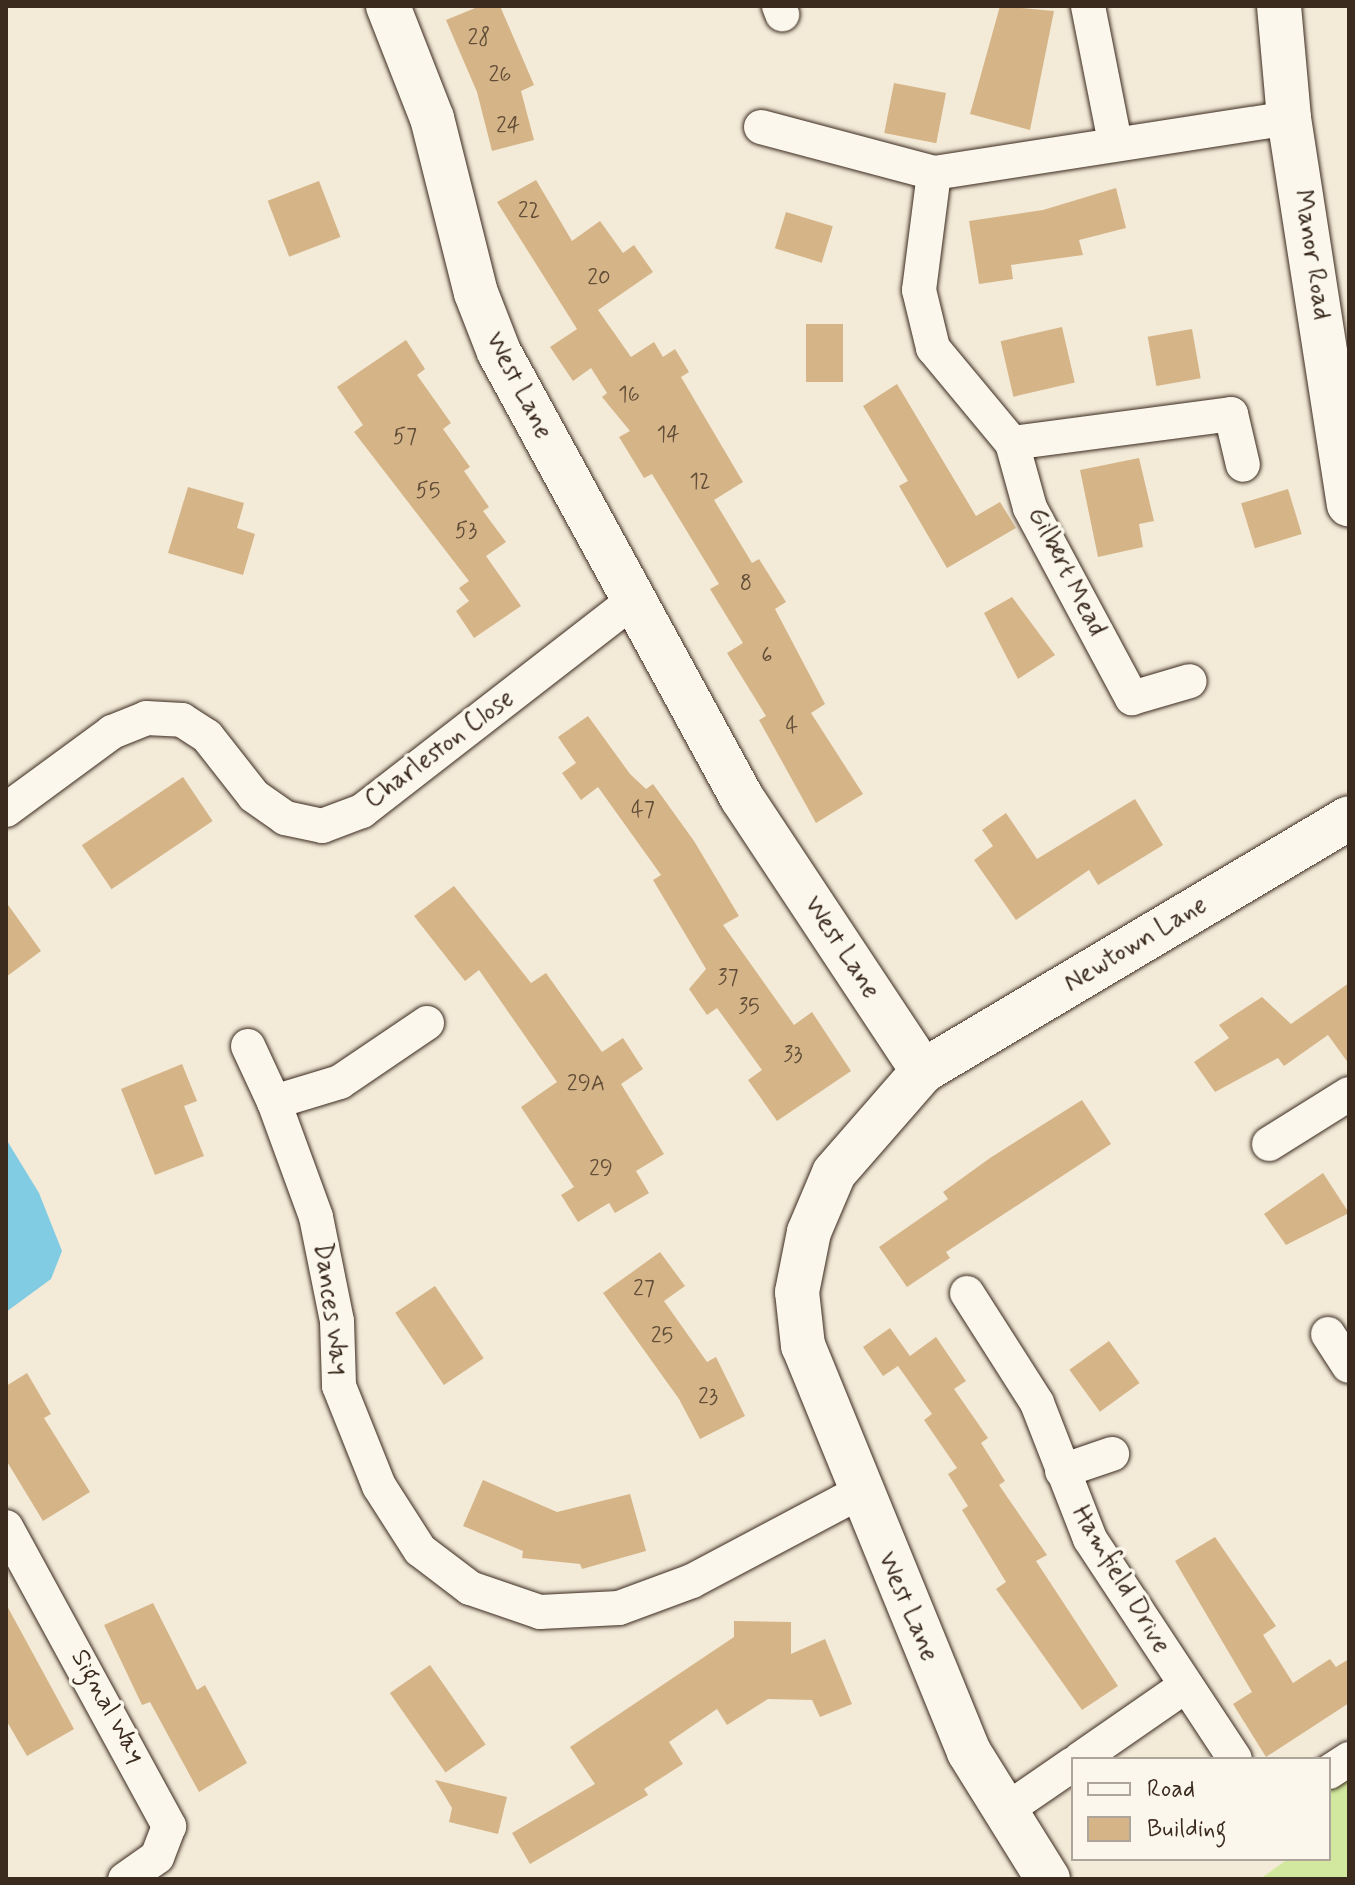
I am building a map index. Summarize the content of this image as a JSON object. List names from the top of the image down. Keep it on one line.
{"streets":{"street":["Manor Road","West Lane","Gilbert Mead","Charleston Close","Newtown Lane","Dances Way","Hamfield Drive","Signal Way"]},"crossings":[["West Lane","Charleston Close"],["West Lane","Newtown Lane"],["West Lane","Dances Way"]],"house_numbers":["28","26","24","22","20","16","14","57","12","55","53","8","6","4","47","37","35","33","29A","29","27","25","23"],"legend":["Road","Building"]}
